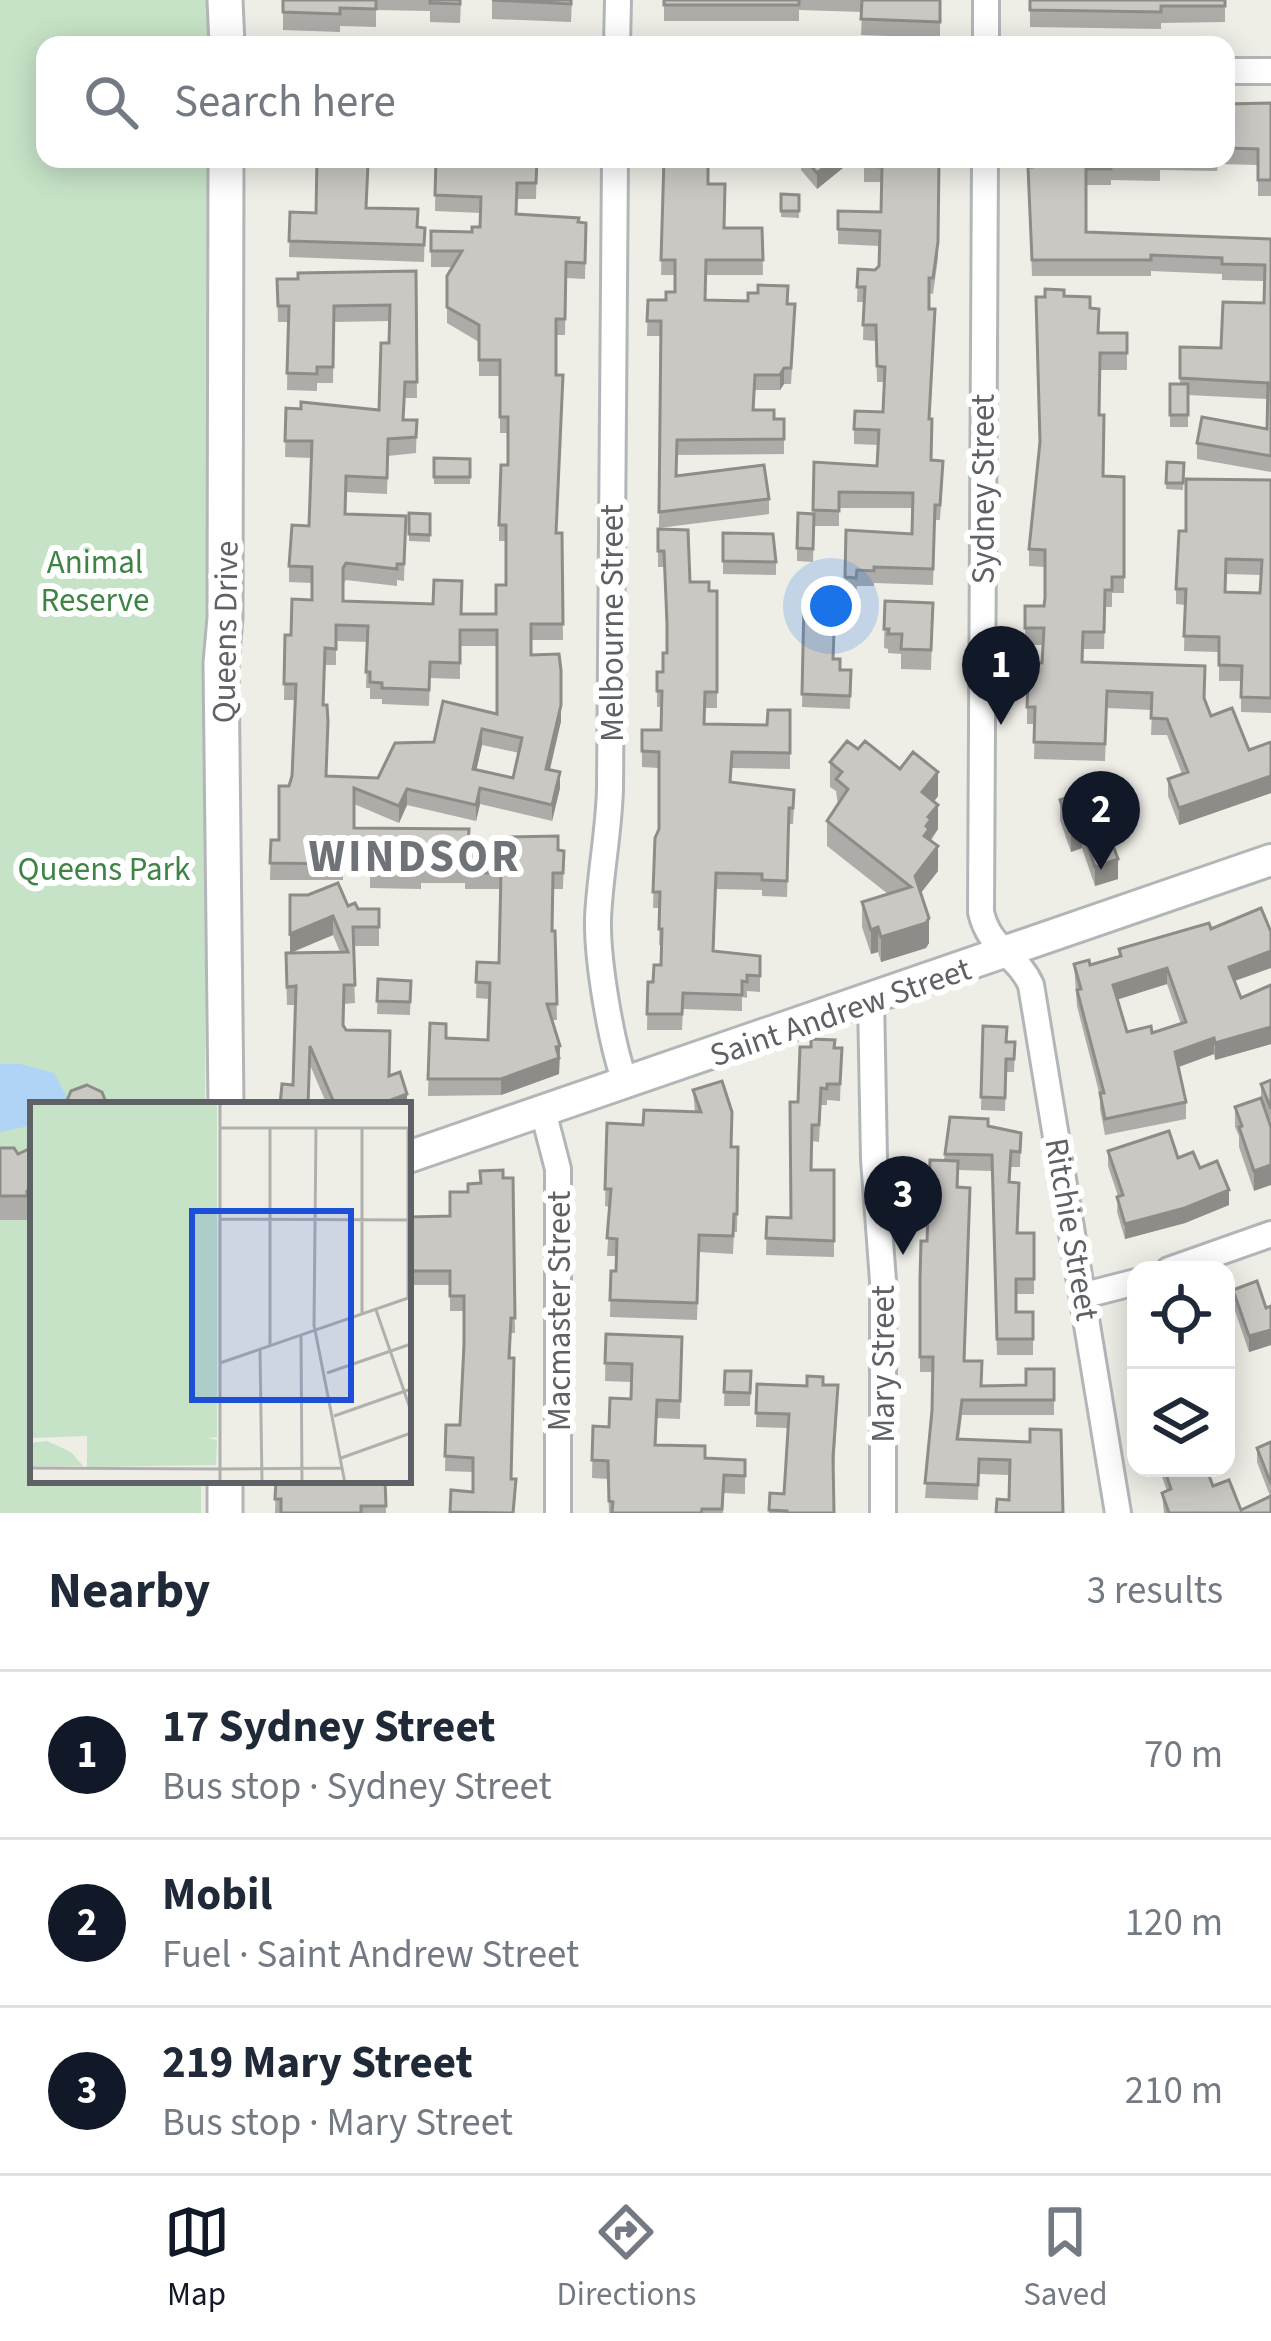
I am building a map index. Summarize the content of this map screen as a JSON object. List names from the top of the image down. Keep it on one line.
{"streets":{"main road":["Queens Drive"],"street":["Sydney Street","Melbourne Street","Saint Andrew Street","Ritchie Street","Macmaster Street","Mary Street"]},"crossings":[["Sydney Street","Saint Andrew Street"],["Sydney Street","Ritchie Street"],["Melbourne Street","Saint Andrew Street"],["Saint Andrew Street","Ritchie Street"],["Saint Andrew Street","Macmaster Street"],["Saint Andrew Street","Mary Street"]],"districts":["WINDSOR"],"parks":["Animal Reserve","Queens Park"],"page":{"search":"Search here","pins":["1","2","3"],"heading":["Nearby","3 results"],"list":[{"mark":"1","name":"17 Sydney Street","note":"Bus stop · Sydney Street","value":"70 m"},{"mark":"2","name":"Mobil","note":"Fuel · Saint Andrew Street","value":"120 m"},{"mark":"3","name":"219 Mary Street","note":"Bus stop · Mary Street","value":"210 m"}],"nav":["Map","Directions","Saved"]}}
